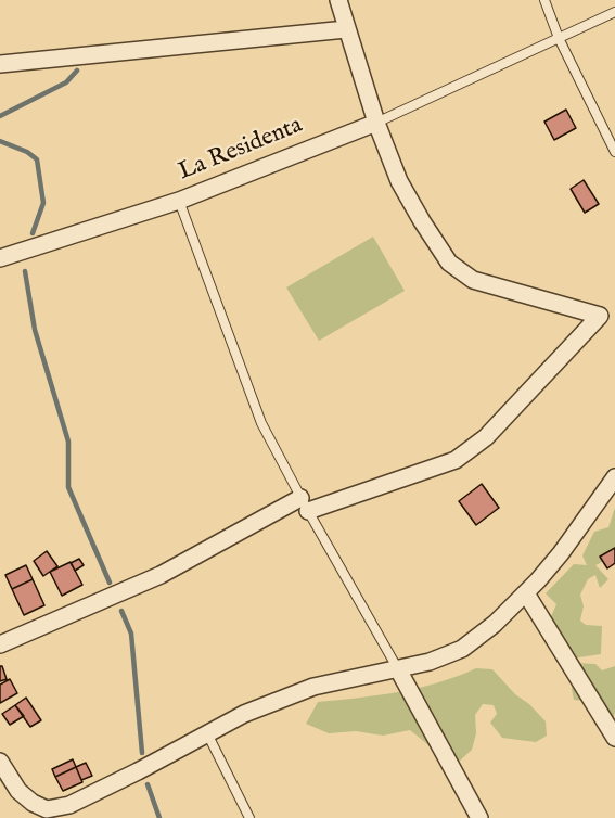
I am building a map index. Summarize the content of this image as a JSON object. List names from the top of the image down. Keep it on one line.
{"streets":{"street":["La Residenta"]}}
